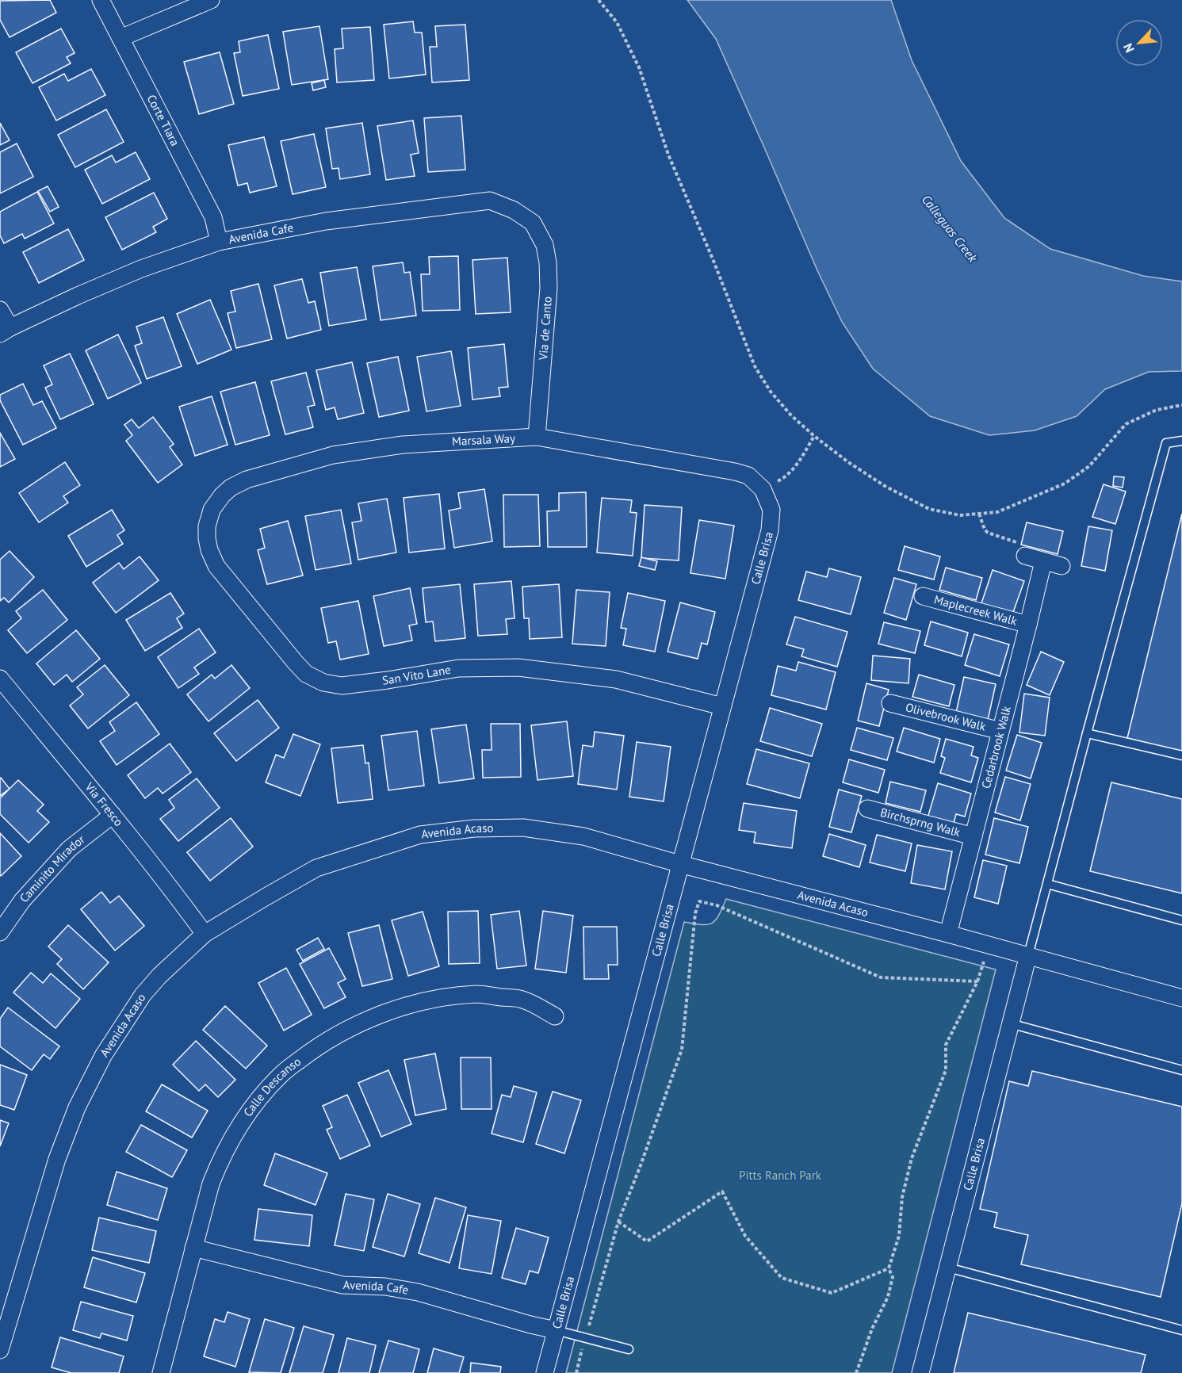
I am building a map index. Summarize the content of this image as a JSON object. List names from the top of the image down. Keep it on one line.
{"streets":{"street":["Corte Tiara","Avenida Cafe","Via de Canto","Marsala Way","Calle Brisa","Maplecreek Walk","San Vito Lane","Olivebrook Walk","Cedarbrook Walk","Via Fresco","Birchsprng Walk","Avenida Acaso","Caminito Mirador","Calle Descanso"]},"crossings":[["Corte Tiara","Avenida Cafe"],["Avenida Cafe","Via de Canto"],["Avenida Cafe","Calle Brisa"],["Avenida Cafe","Calle Descanso"],["Via de Canto","Marsala Way"],["Marsala Way","Calle Brisa"],["Marsala Way","San Vito Lane"],["Calle Brisa","San Vito Lane"],["Calle Brisa","Avenida Acaso"],["Maplecreek Walk","Cedarbrook Walk"],["Olivebrook Walk","Cedarbrook Walk"],["Cedarbrook Walk","Birchsprng Walk"],["Cedarbrook Walk","Avenida Acaso"],["Via Fresco","Avenida Acaso"],["Via Fresco","Caminito Mirador"]],"water":["Calleguas Creek"],"parks":["Pitts Ranch Park"],"north":"bottom left"}
